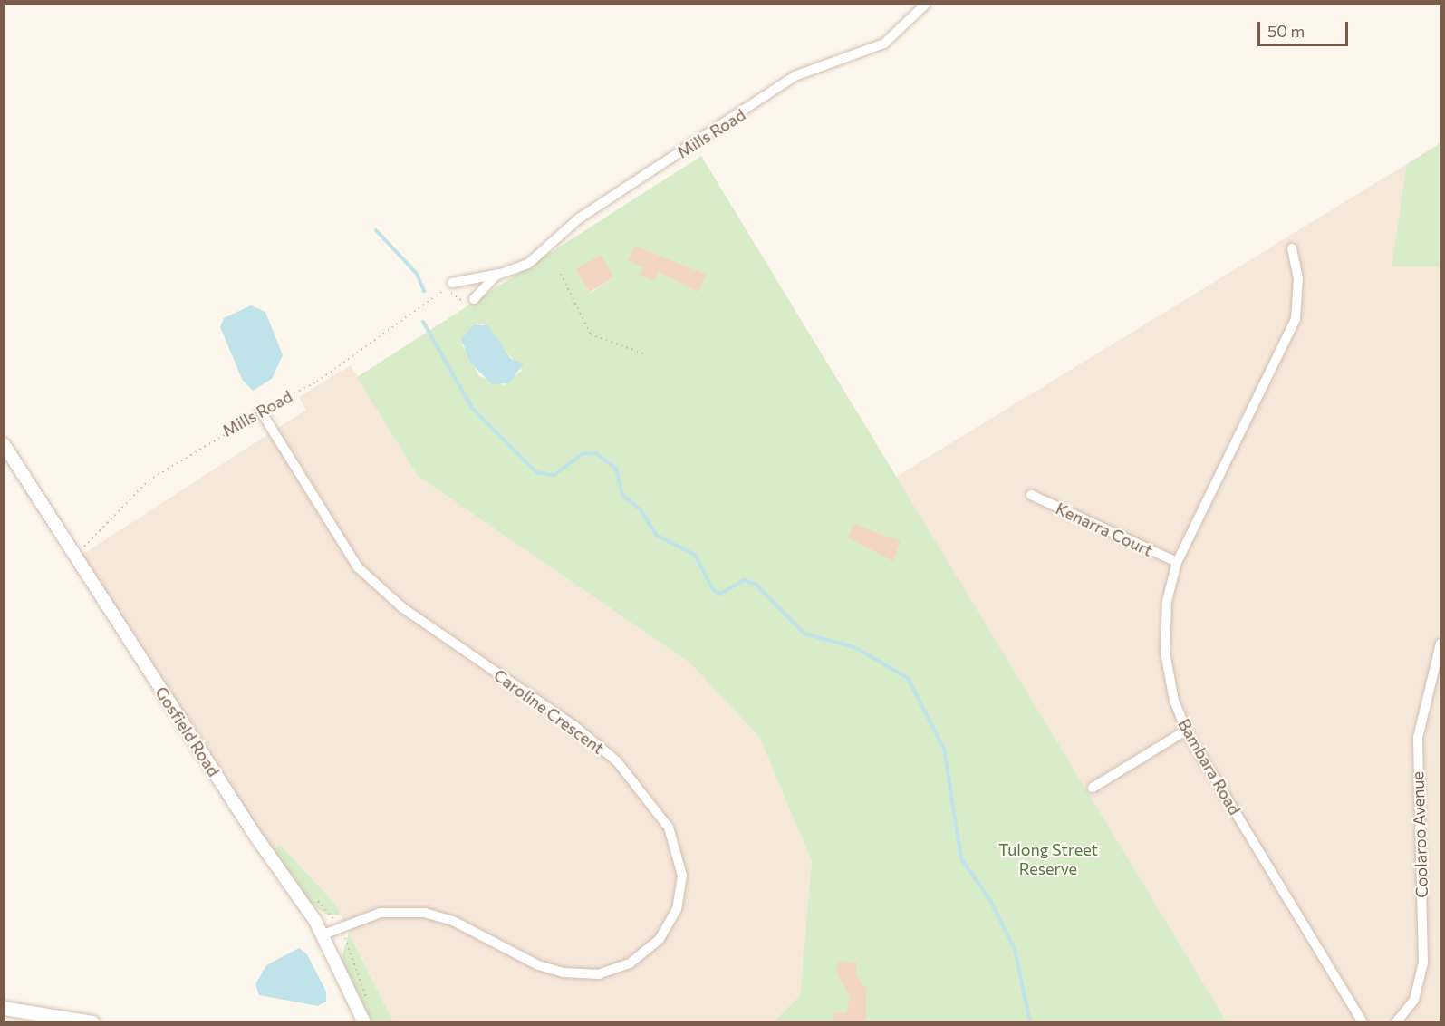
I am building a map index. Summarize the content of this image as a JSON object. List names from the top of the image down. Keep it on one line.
{"streets":{"street":["Mills Road","Kenarra Court","Caroline Crescent","Gosfield Road","Bambara Road","Coolaroo Avenue"]},"crossings":[["Mills Road","Caroline Crescent"],["Mills Road","Gosfield Road"],["Kenarra Court","Bambara Road"],["Caroline Crescent","Gosfield Road"]],"parks":["Tulong Street Reserve"],"scale_bar":"50 m"}
